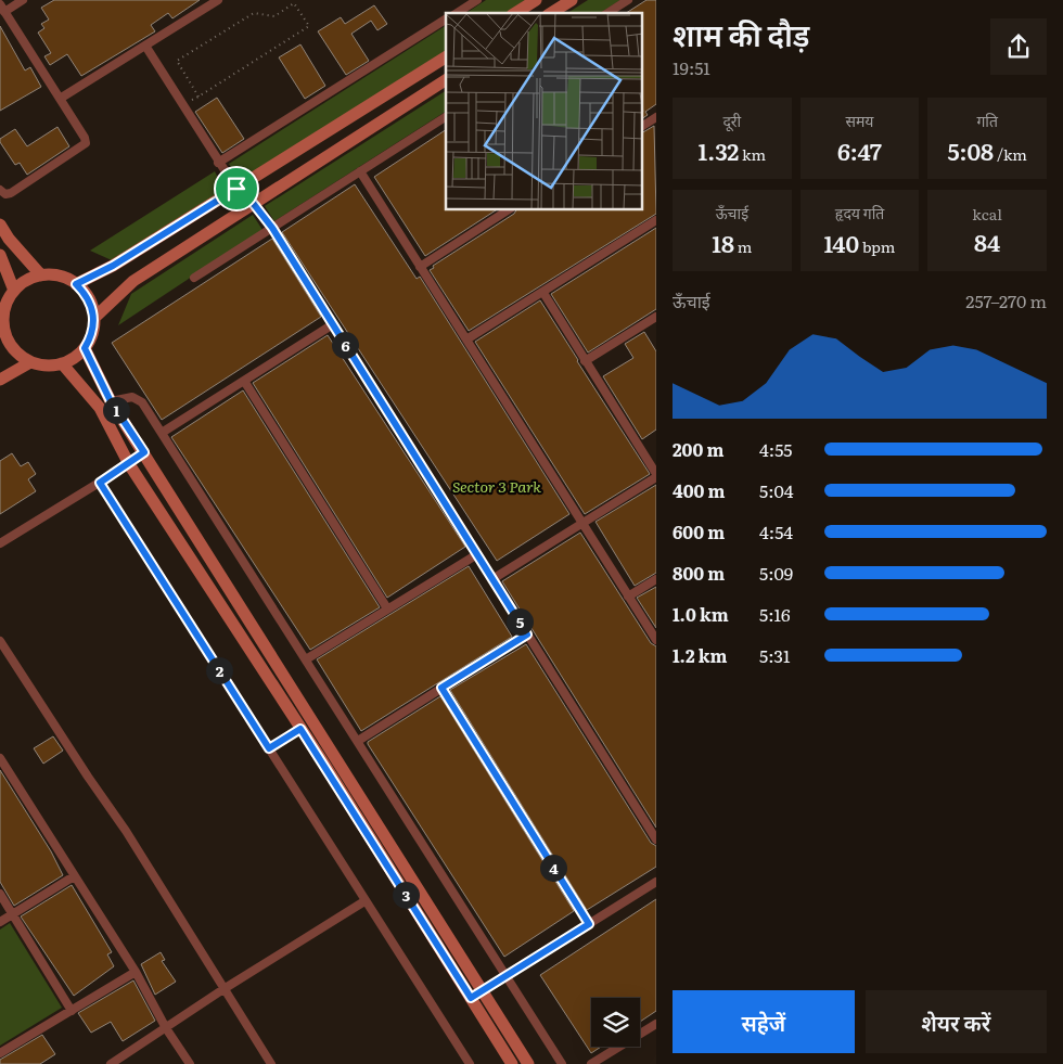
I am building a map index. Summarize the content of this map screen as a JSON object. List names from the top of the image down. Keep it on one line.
{"parks":["Sector 3 Park"],"page":{"heading":["शाम की दौड़","19:51"],"stats":[["दूरी","1.32 km"],["समय","6:47"],["गति","5:08 /km"],["ऊँचाई","18 m"],["हृदय गति","140 bpm"],["kcal","84"]],"chart":["ऊँचाई","257–270 m"],"pins":["6","1","5","2","4","3"],"list":[{"name":"200 m","note":"4:55"},{"name":"400 m","note":"5:04"},{"name":"600 m","note":"4:54"},{"name":"800 m","note":"5:09"},{"name":"1.0 km","note":"5:16"},{"name":"1.2 km","note":"5:31"}],"buttons":["सहेजें","शेयर करें"]}}
